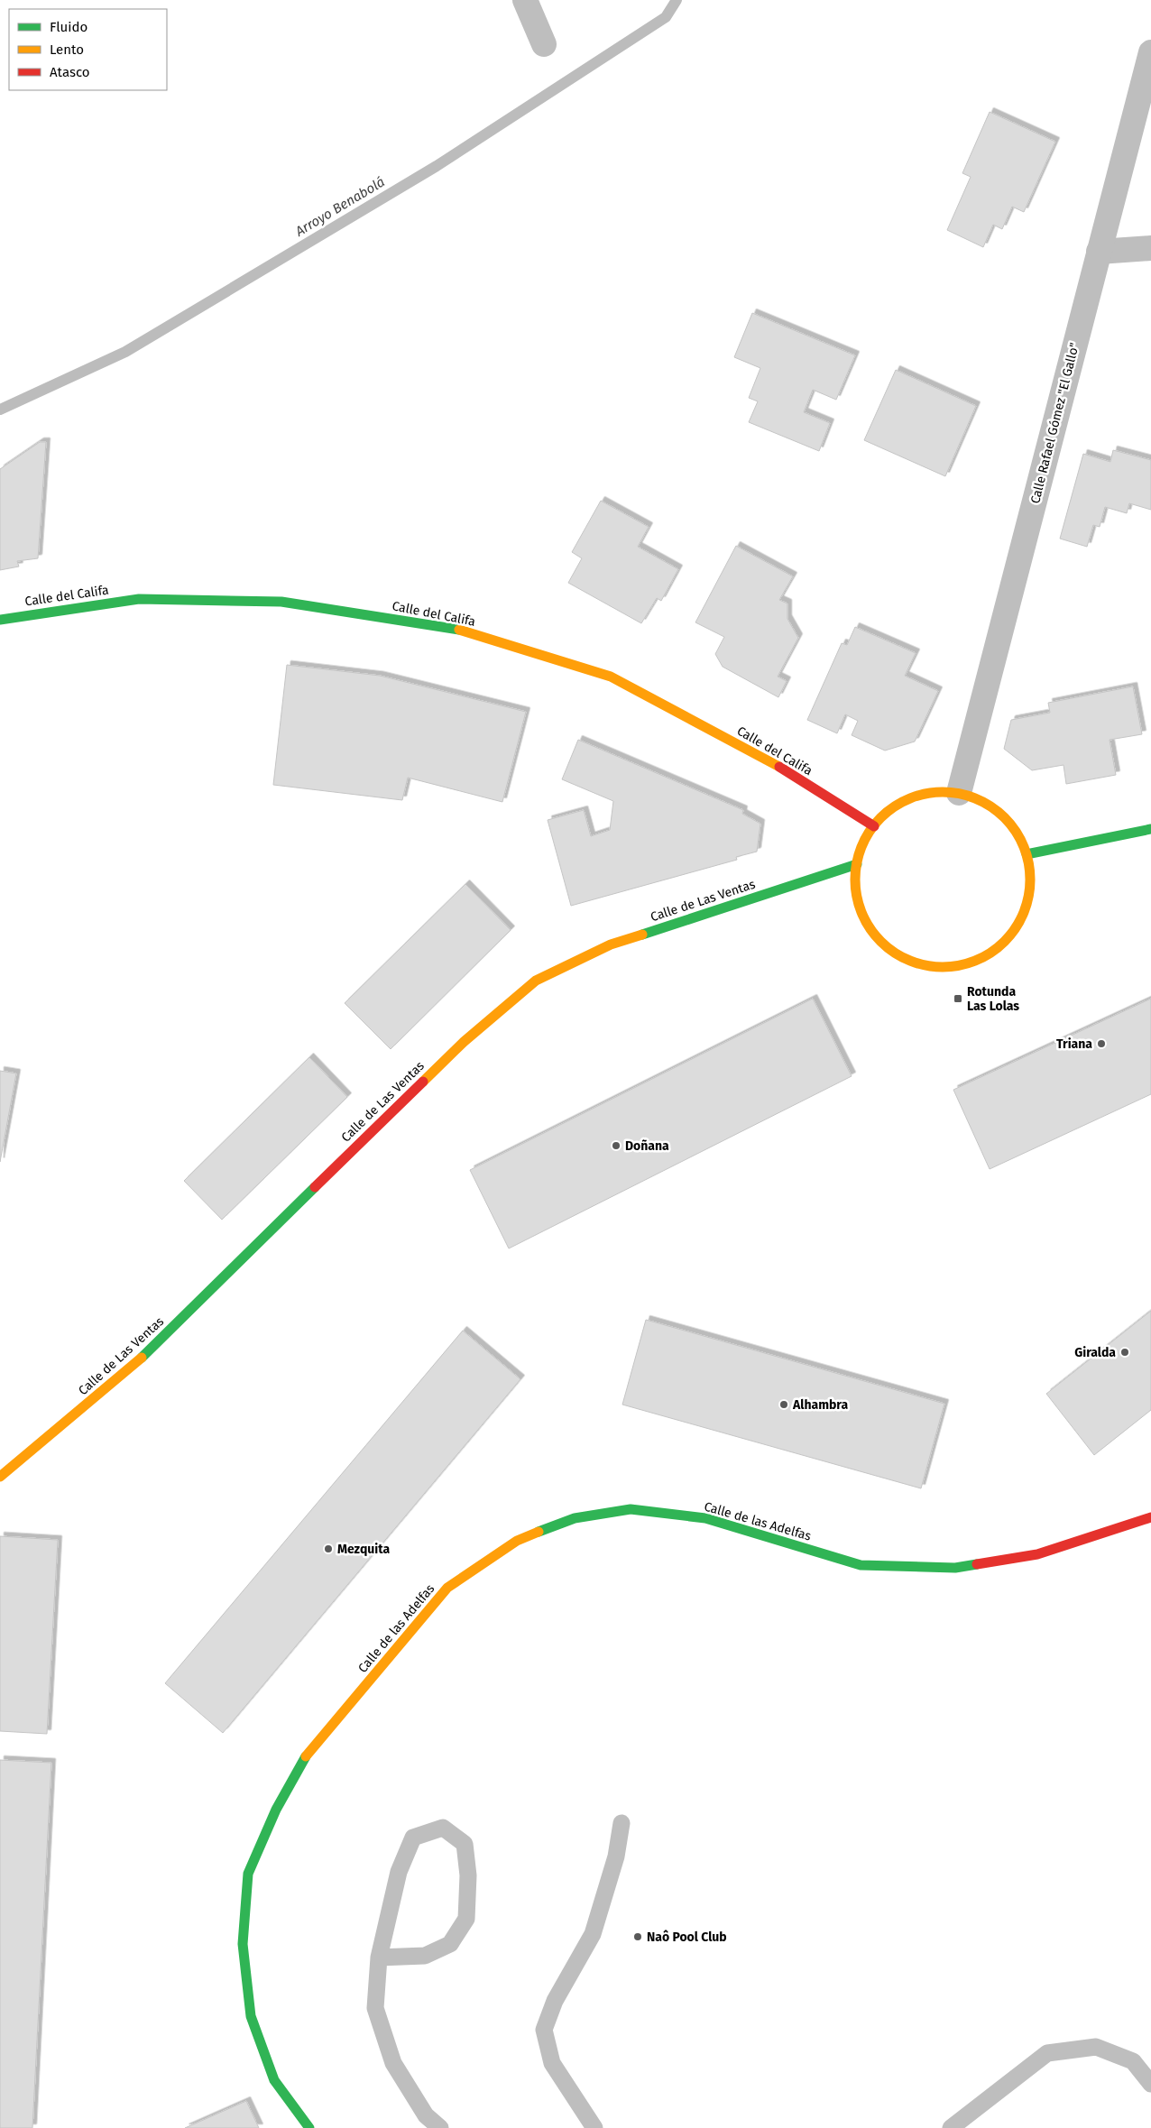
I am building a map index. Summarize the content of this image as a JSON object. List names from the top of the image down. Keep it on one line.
{"streets":{"street":["Calle Rafael Gómez \"El Gallo\"","Calle del Califa","Calle de Las Ventas","Calle de las Adelfas"]},"water":["Arroyo Benabolá"],"places":{"transit":["Rotunda Las Lolas"],"other":["Triana","Doñana","Giralda","Alhambra","Mezquita","Naô Pool Club"]},"legend":["Fluido","Lento","Atasco"]}
